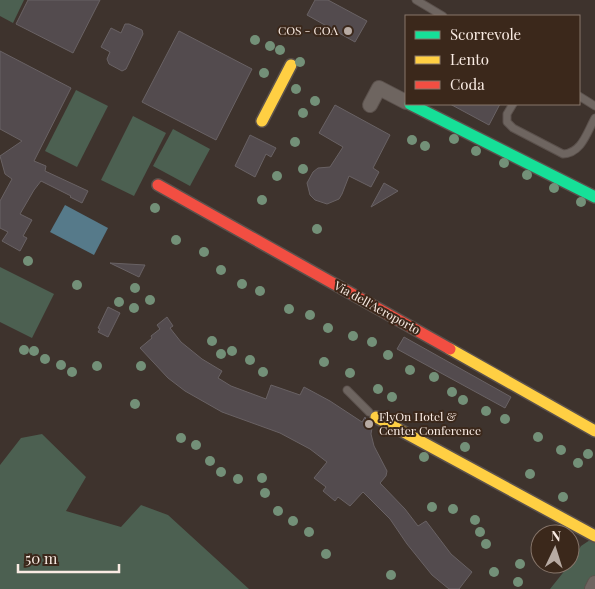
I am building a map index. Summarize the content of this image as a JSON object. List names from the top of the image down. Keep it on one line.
{"streets":{"street":["Via dell'Aeroporto"]},"places":["COS - COA","FlyOn Hotel & Center Conference"],"legend":["Scorrevole","Lento","Coda"],"scale_bar":"50 m","north":"top"}
